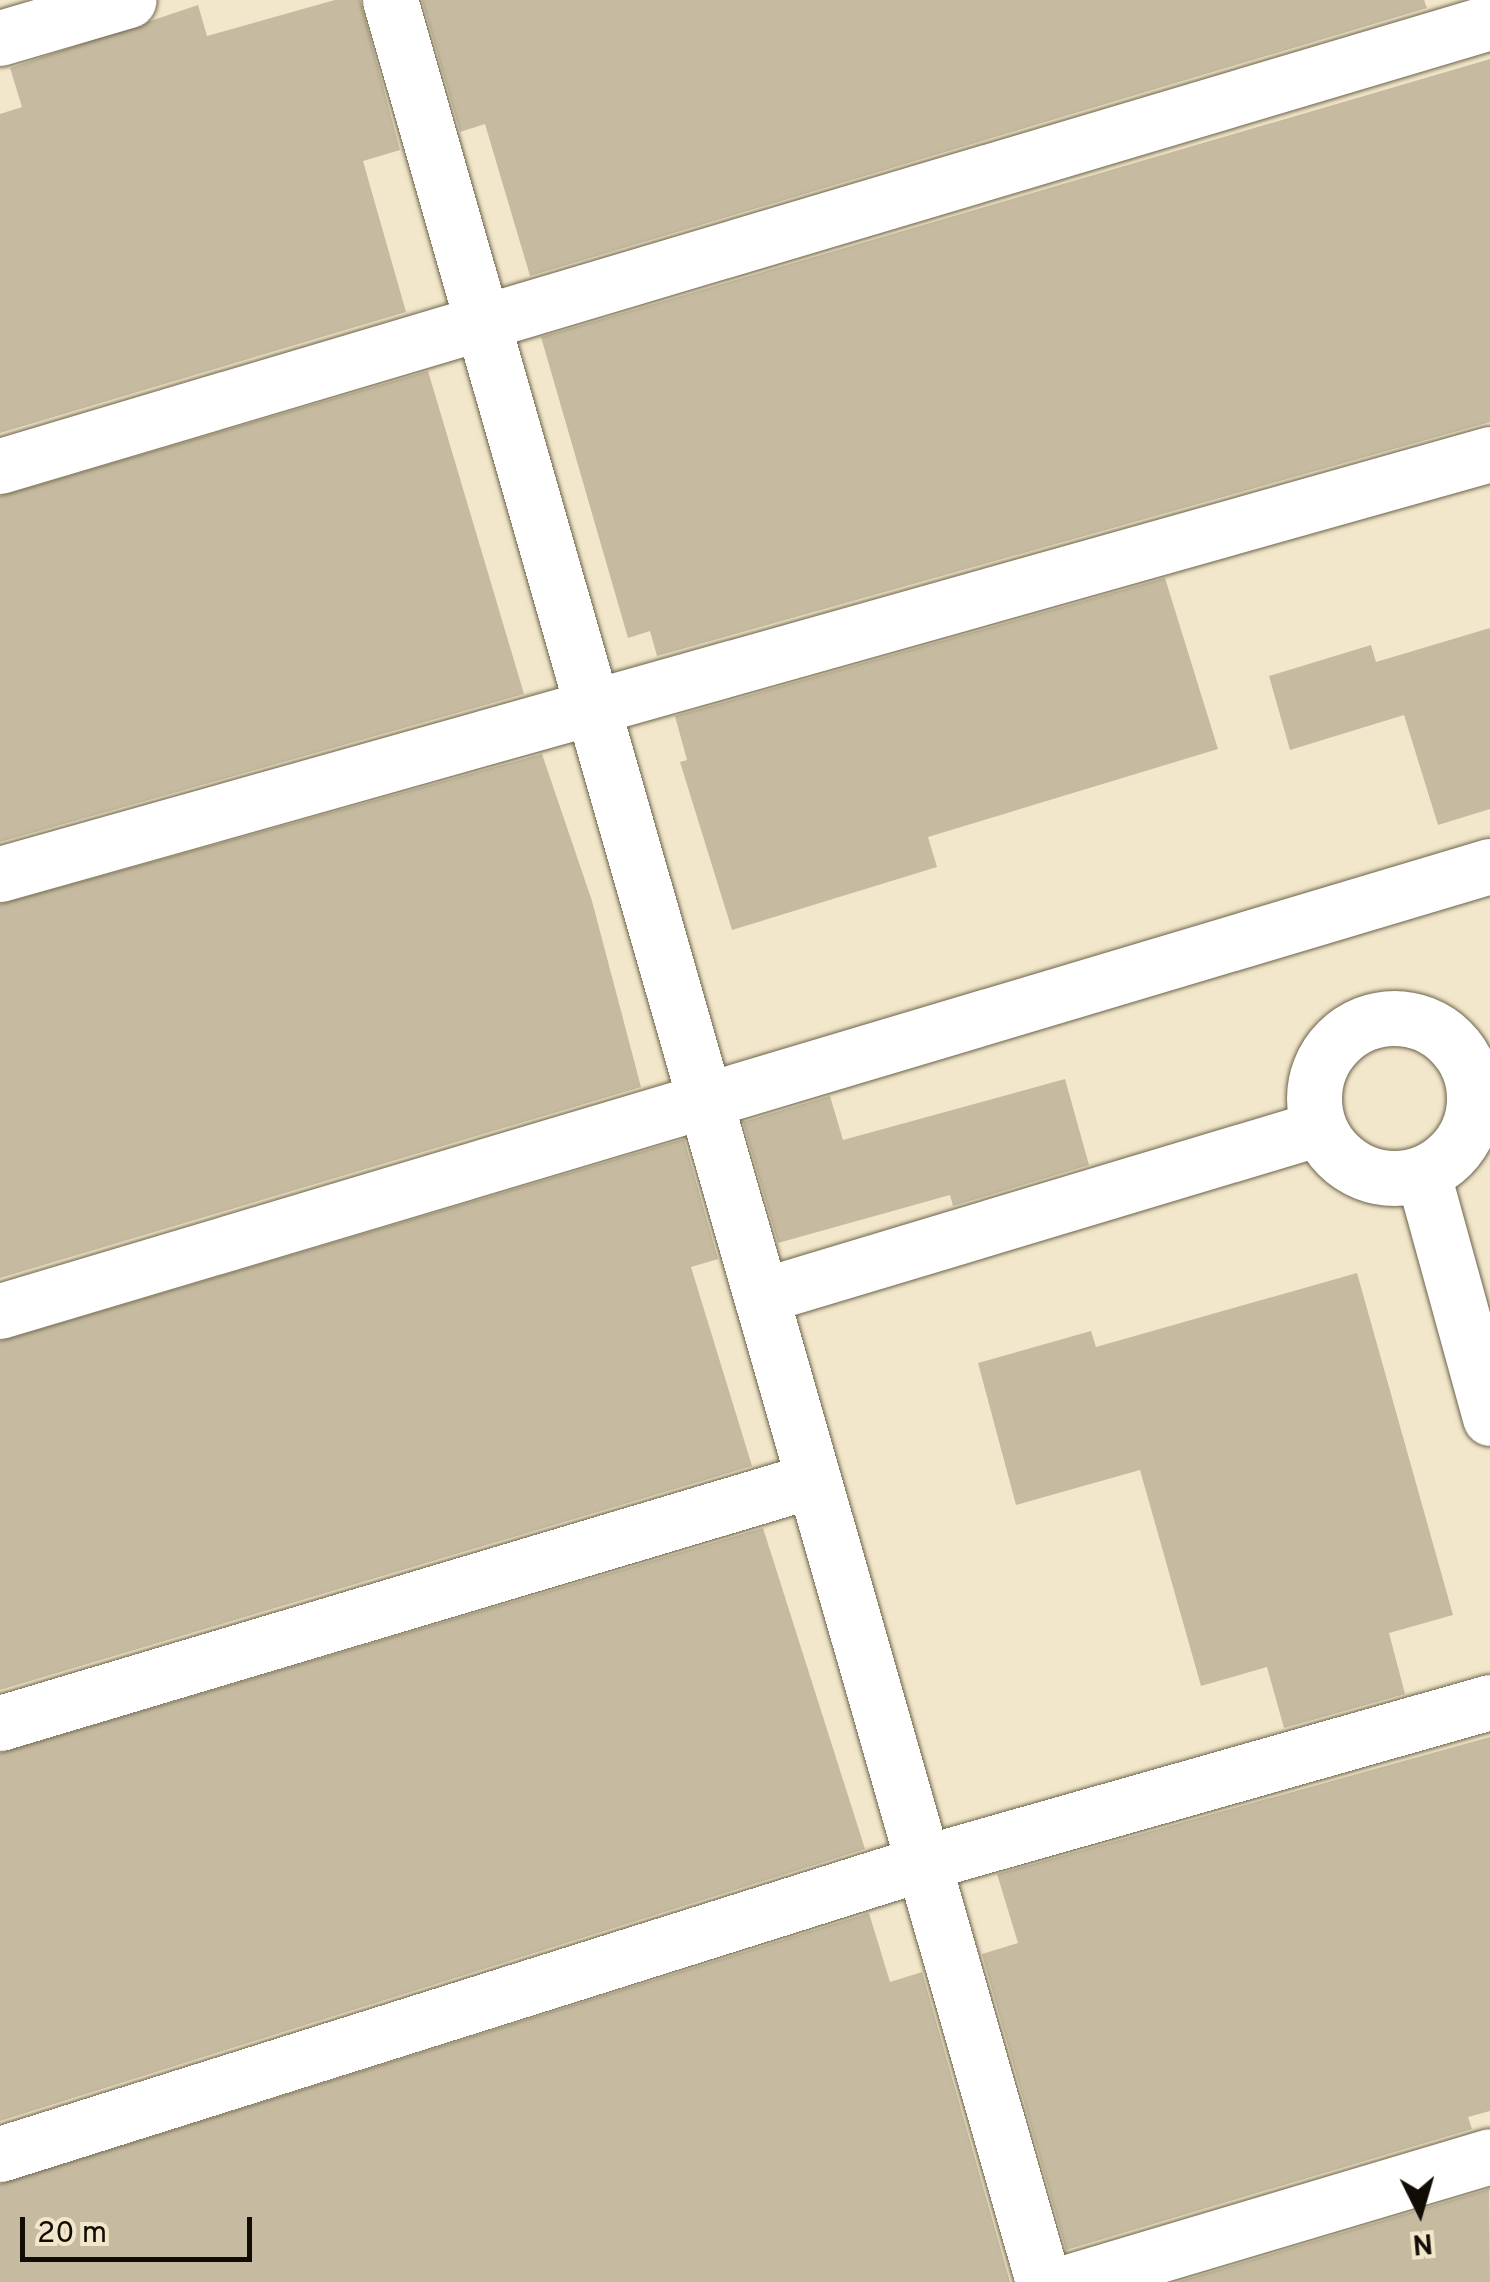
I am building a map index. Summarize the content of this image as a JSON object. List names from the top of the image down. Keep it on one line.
{"scale_bar":"20 m","north":"bottom"}
